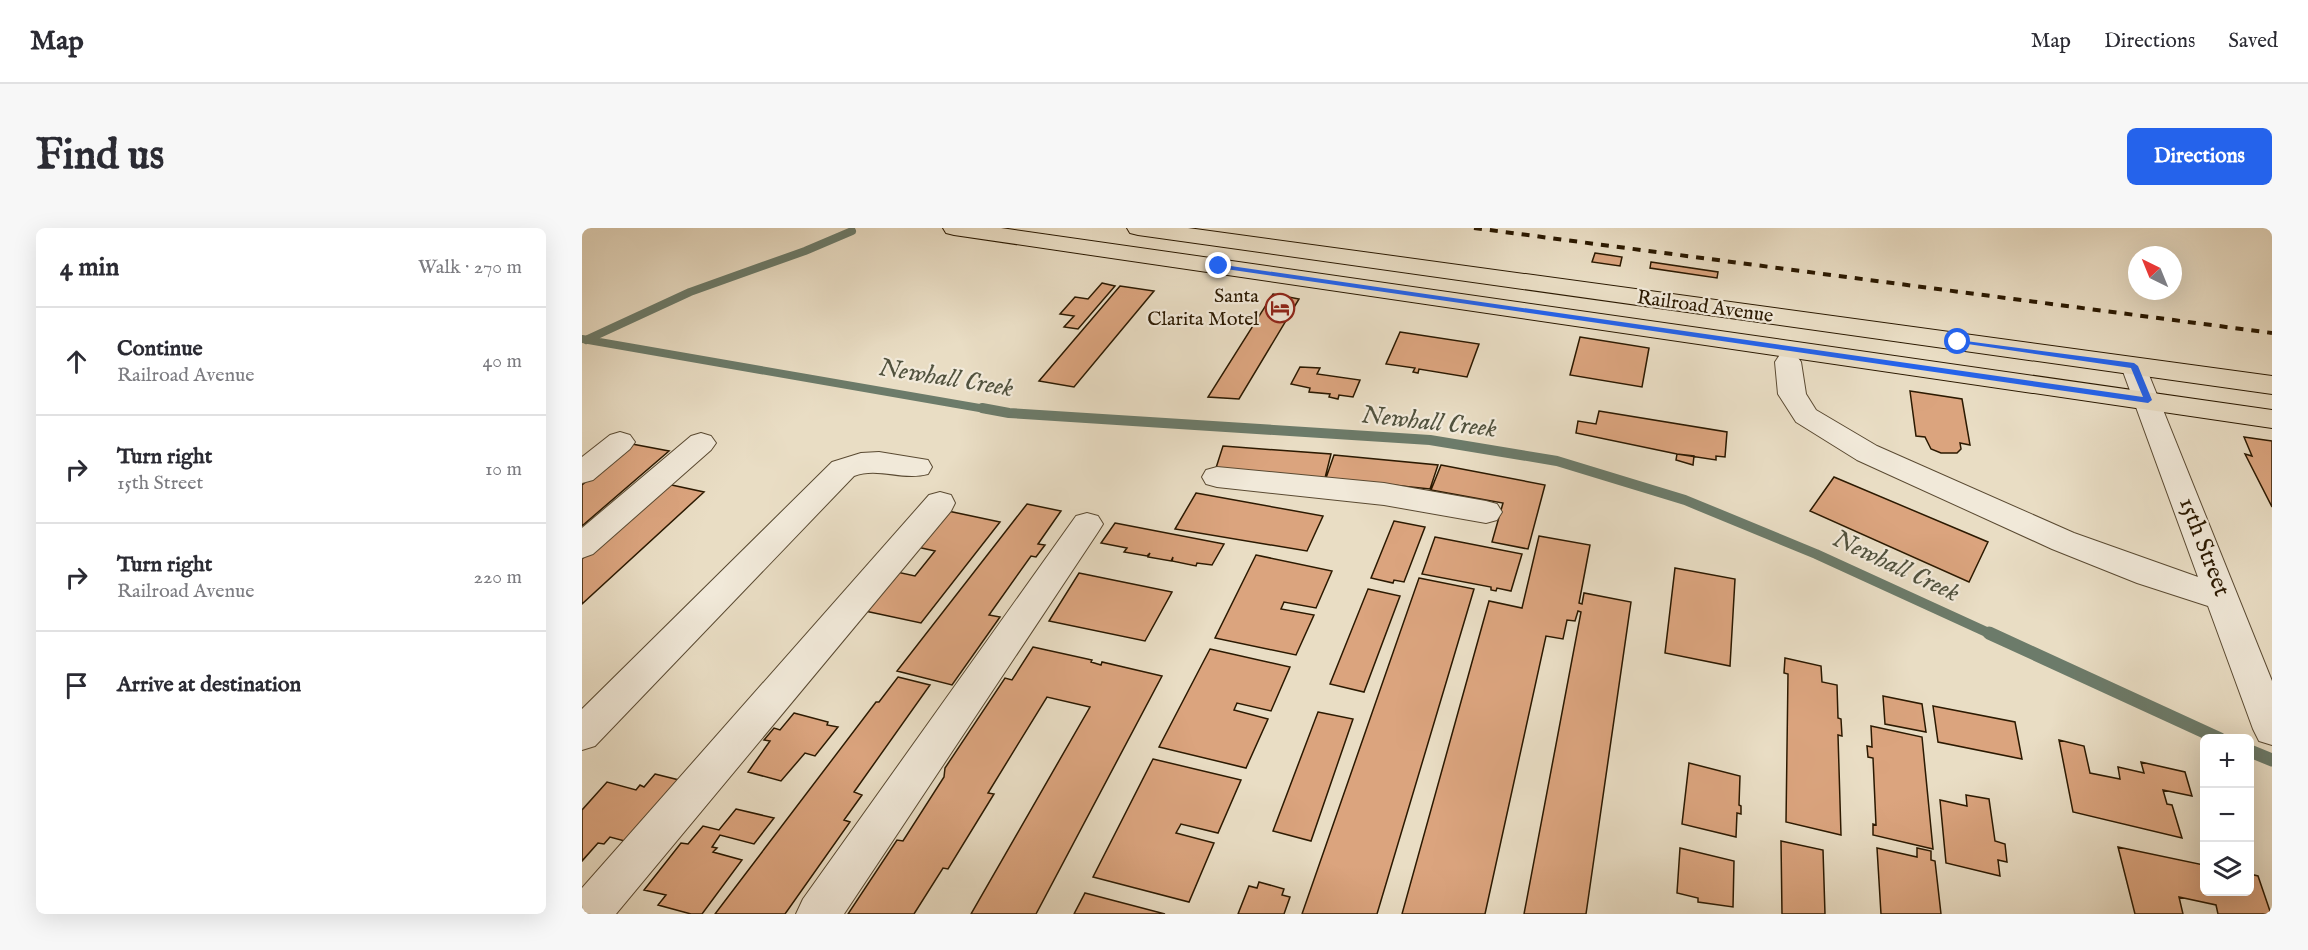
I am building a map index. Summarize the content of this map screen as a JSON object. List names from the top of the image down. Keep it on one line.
{"streets":{"main road":["Railroad Avenue"],"street":["15th Street"]},"crossings":[["Railroad Avenue","15th Street"]],"water":["Newhall Creek"],"places":{"hotel":["Santa Clarita Motel"]},"north":"top left","page":{"header":"Map","nav":["Map","Directions","Saved"],"buttons":"Directions","title":"Find us","heading":["4 min","Walk · 270 m"],"list":[["Continue","Railroad Avenue","40 m"],["Turn right","15th Street","10 m"],["Turn right","Railroad Avenue","220 m"],"Arrive at destination"],"map_buttons":["+","−"]}}
